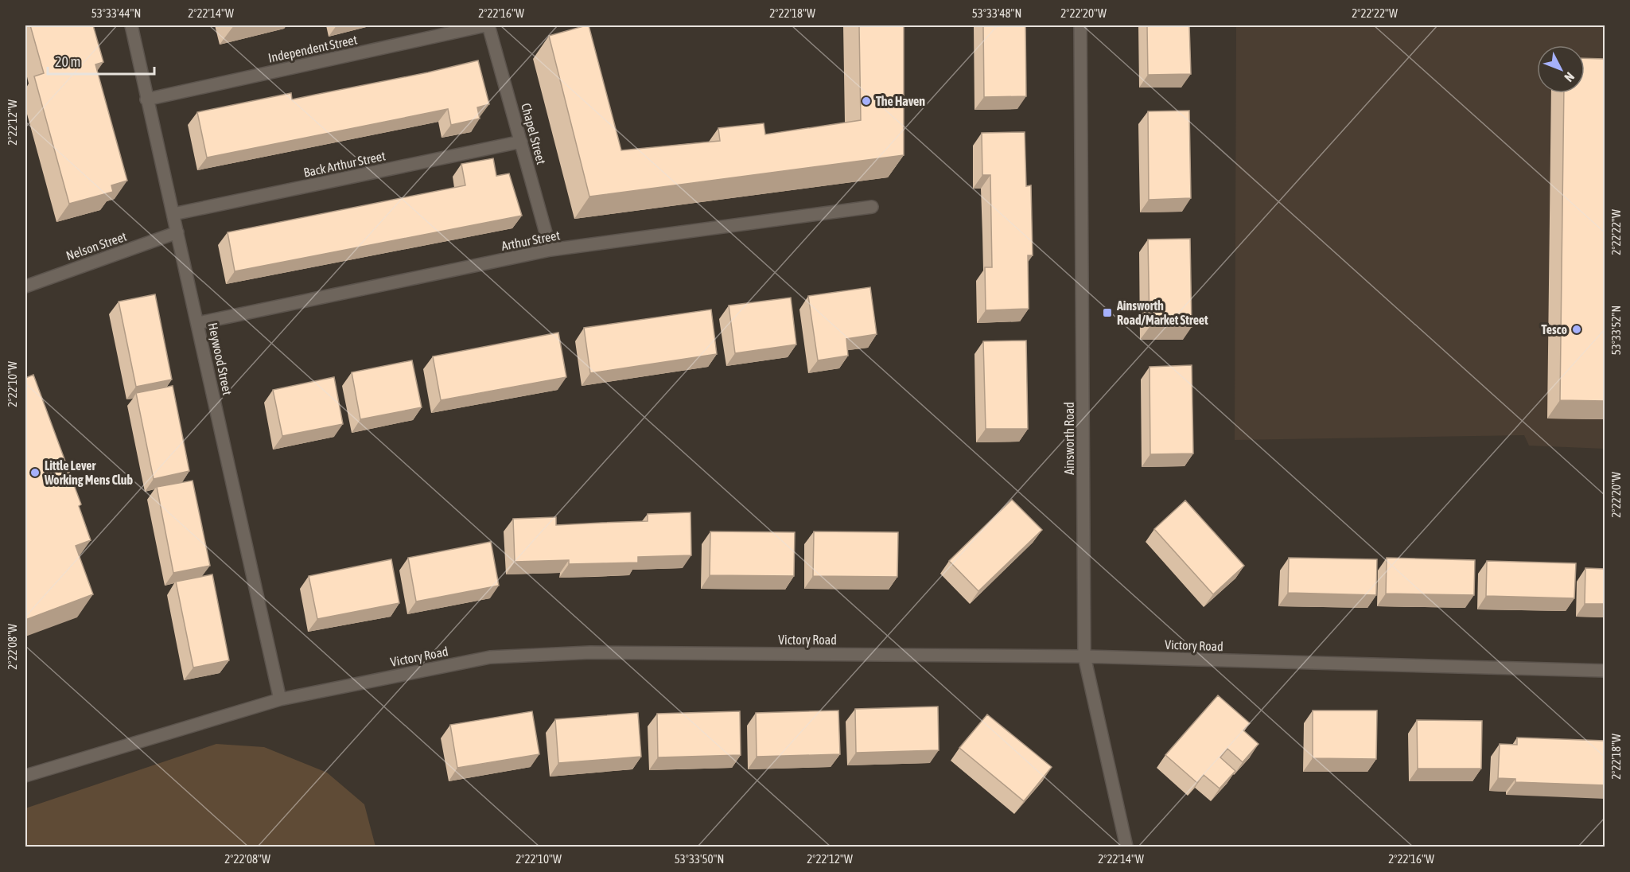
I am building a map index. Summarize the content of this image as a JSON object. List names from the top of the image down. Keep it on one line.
{"streets":{"street":["Independent Street","Chapel Street","Back Arthur Street","Arthur Street","Nelson Street","Heywood Street","Ainsworth Road","Victory Road"]},"crossings":[["Independent Street","Chapel Street"],["Independent Street","Heywood Street"],["Chapel Street","Back Arthur Street"],["Chapel Street","Arthur Street"],["Back Arthur Street","Heywood Street"],["Arthur Street","Heywood Street"],["Nelson Street","Heywood Street"],["Heywood Street","Victory Road"],["Ainsworth Road","Victory Road"]],"places":{"other":["The Haven","Tesco","Little Lever Working Mens Club"],"transit":["Ainsworth Road/Market Street"]},"scale_bar":"20 m","north":"bottom right","coordinates":["53°33'44\"N","2°22'14\"W","2°22'16\"W","2°22'18\"W","53°33'48\"N","2°22'20\"W","2°22'22\"W","2°22'12\"W","53°33'52\"N","2°22'10\"W","2°22'08\"W","53°33'50\"N"]}
